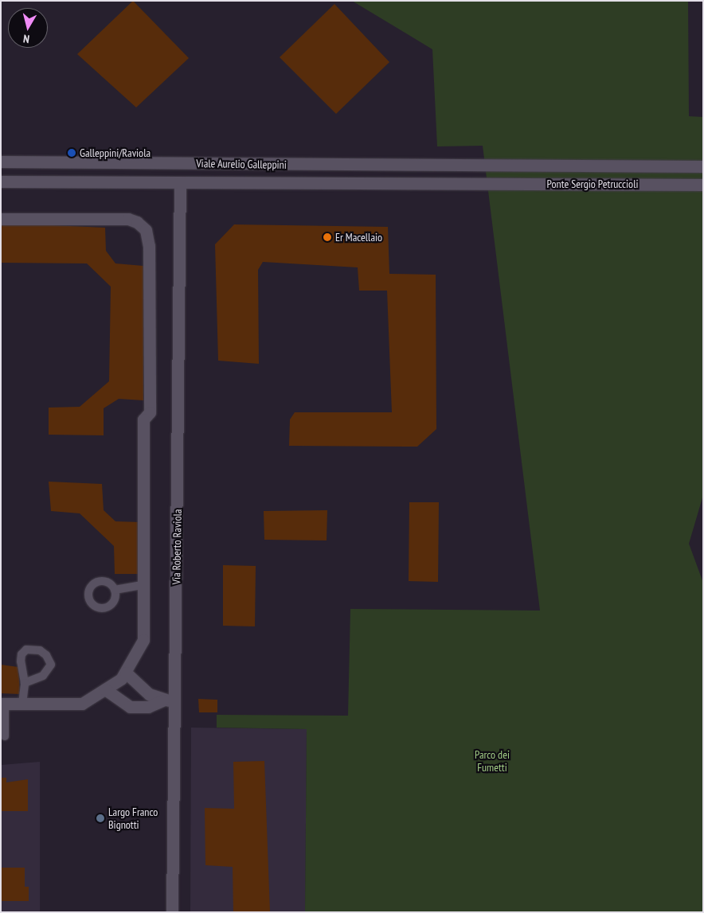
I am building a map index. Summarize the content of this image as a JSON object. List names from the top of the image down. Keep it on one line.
{"streets":{"street":["Viale Aurelio Galleppini","Ponte Sergio Petruccioli","Via Roberto Raviola"]},"crossings":[["Viale Aurelio Galleppini","Ponte Sergio Petruccioli"],["Viale Aurelio Galleppini","Via Roberto Raviola"]],"parks":["Parco dei Fumetti"],"places":["Galleppini/Raviola","Er Macellaio","Largo Franco Bignotti"],"north":"bottom"}
